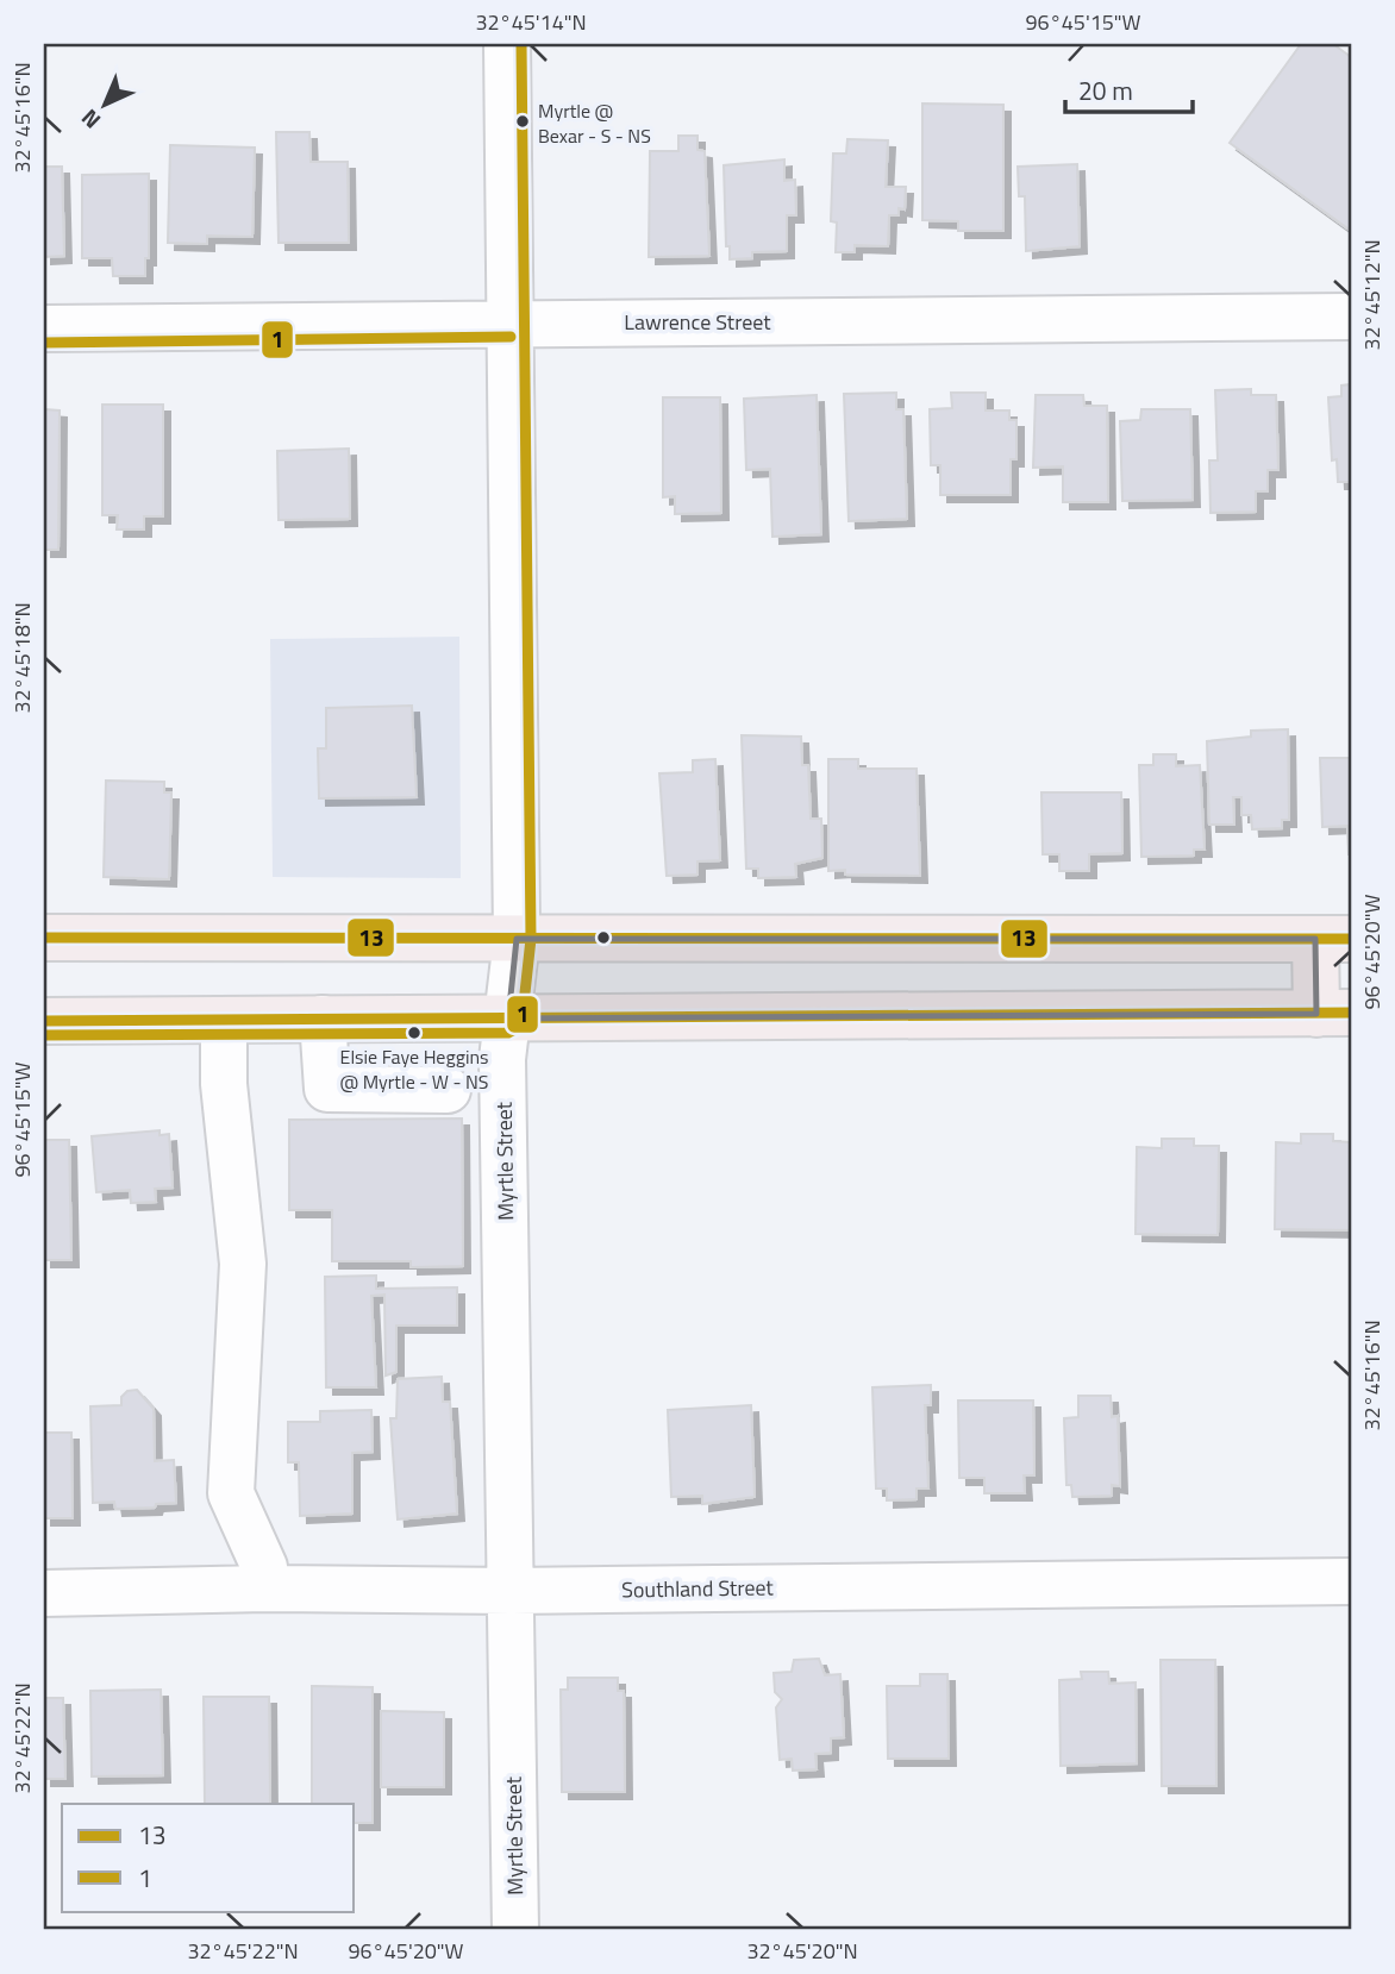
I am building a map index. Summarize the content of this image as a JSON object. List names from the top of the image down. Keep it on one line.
{"streets":{"street":["Lawrence Street","Myrtle Street","Southland Street"]},"crossings":[["Lawrence Street","Myrtle Street"],["Myrtle Street","Southland Street"]],"places":["Myrtle @ Bexar - S - NS","Elsie Faye Heggins @ Myrtle - W - NS"],"lines":["transit line 1","transit line 13"],"legend":["13","1"],"scale_bar":"20 m","north":"bottom left","coordinates":["32°45'14\"N","96°45'15\"W","32°45'16\"N","32°45'12\"N","32°45'18\"N","96°45'20\"W","32°45'22\"N","32°45'20\"N"]}
